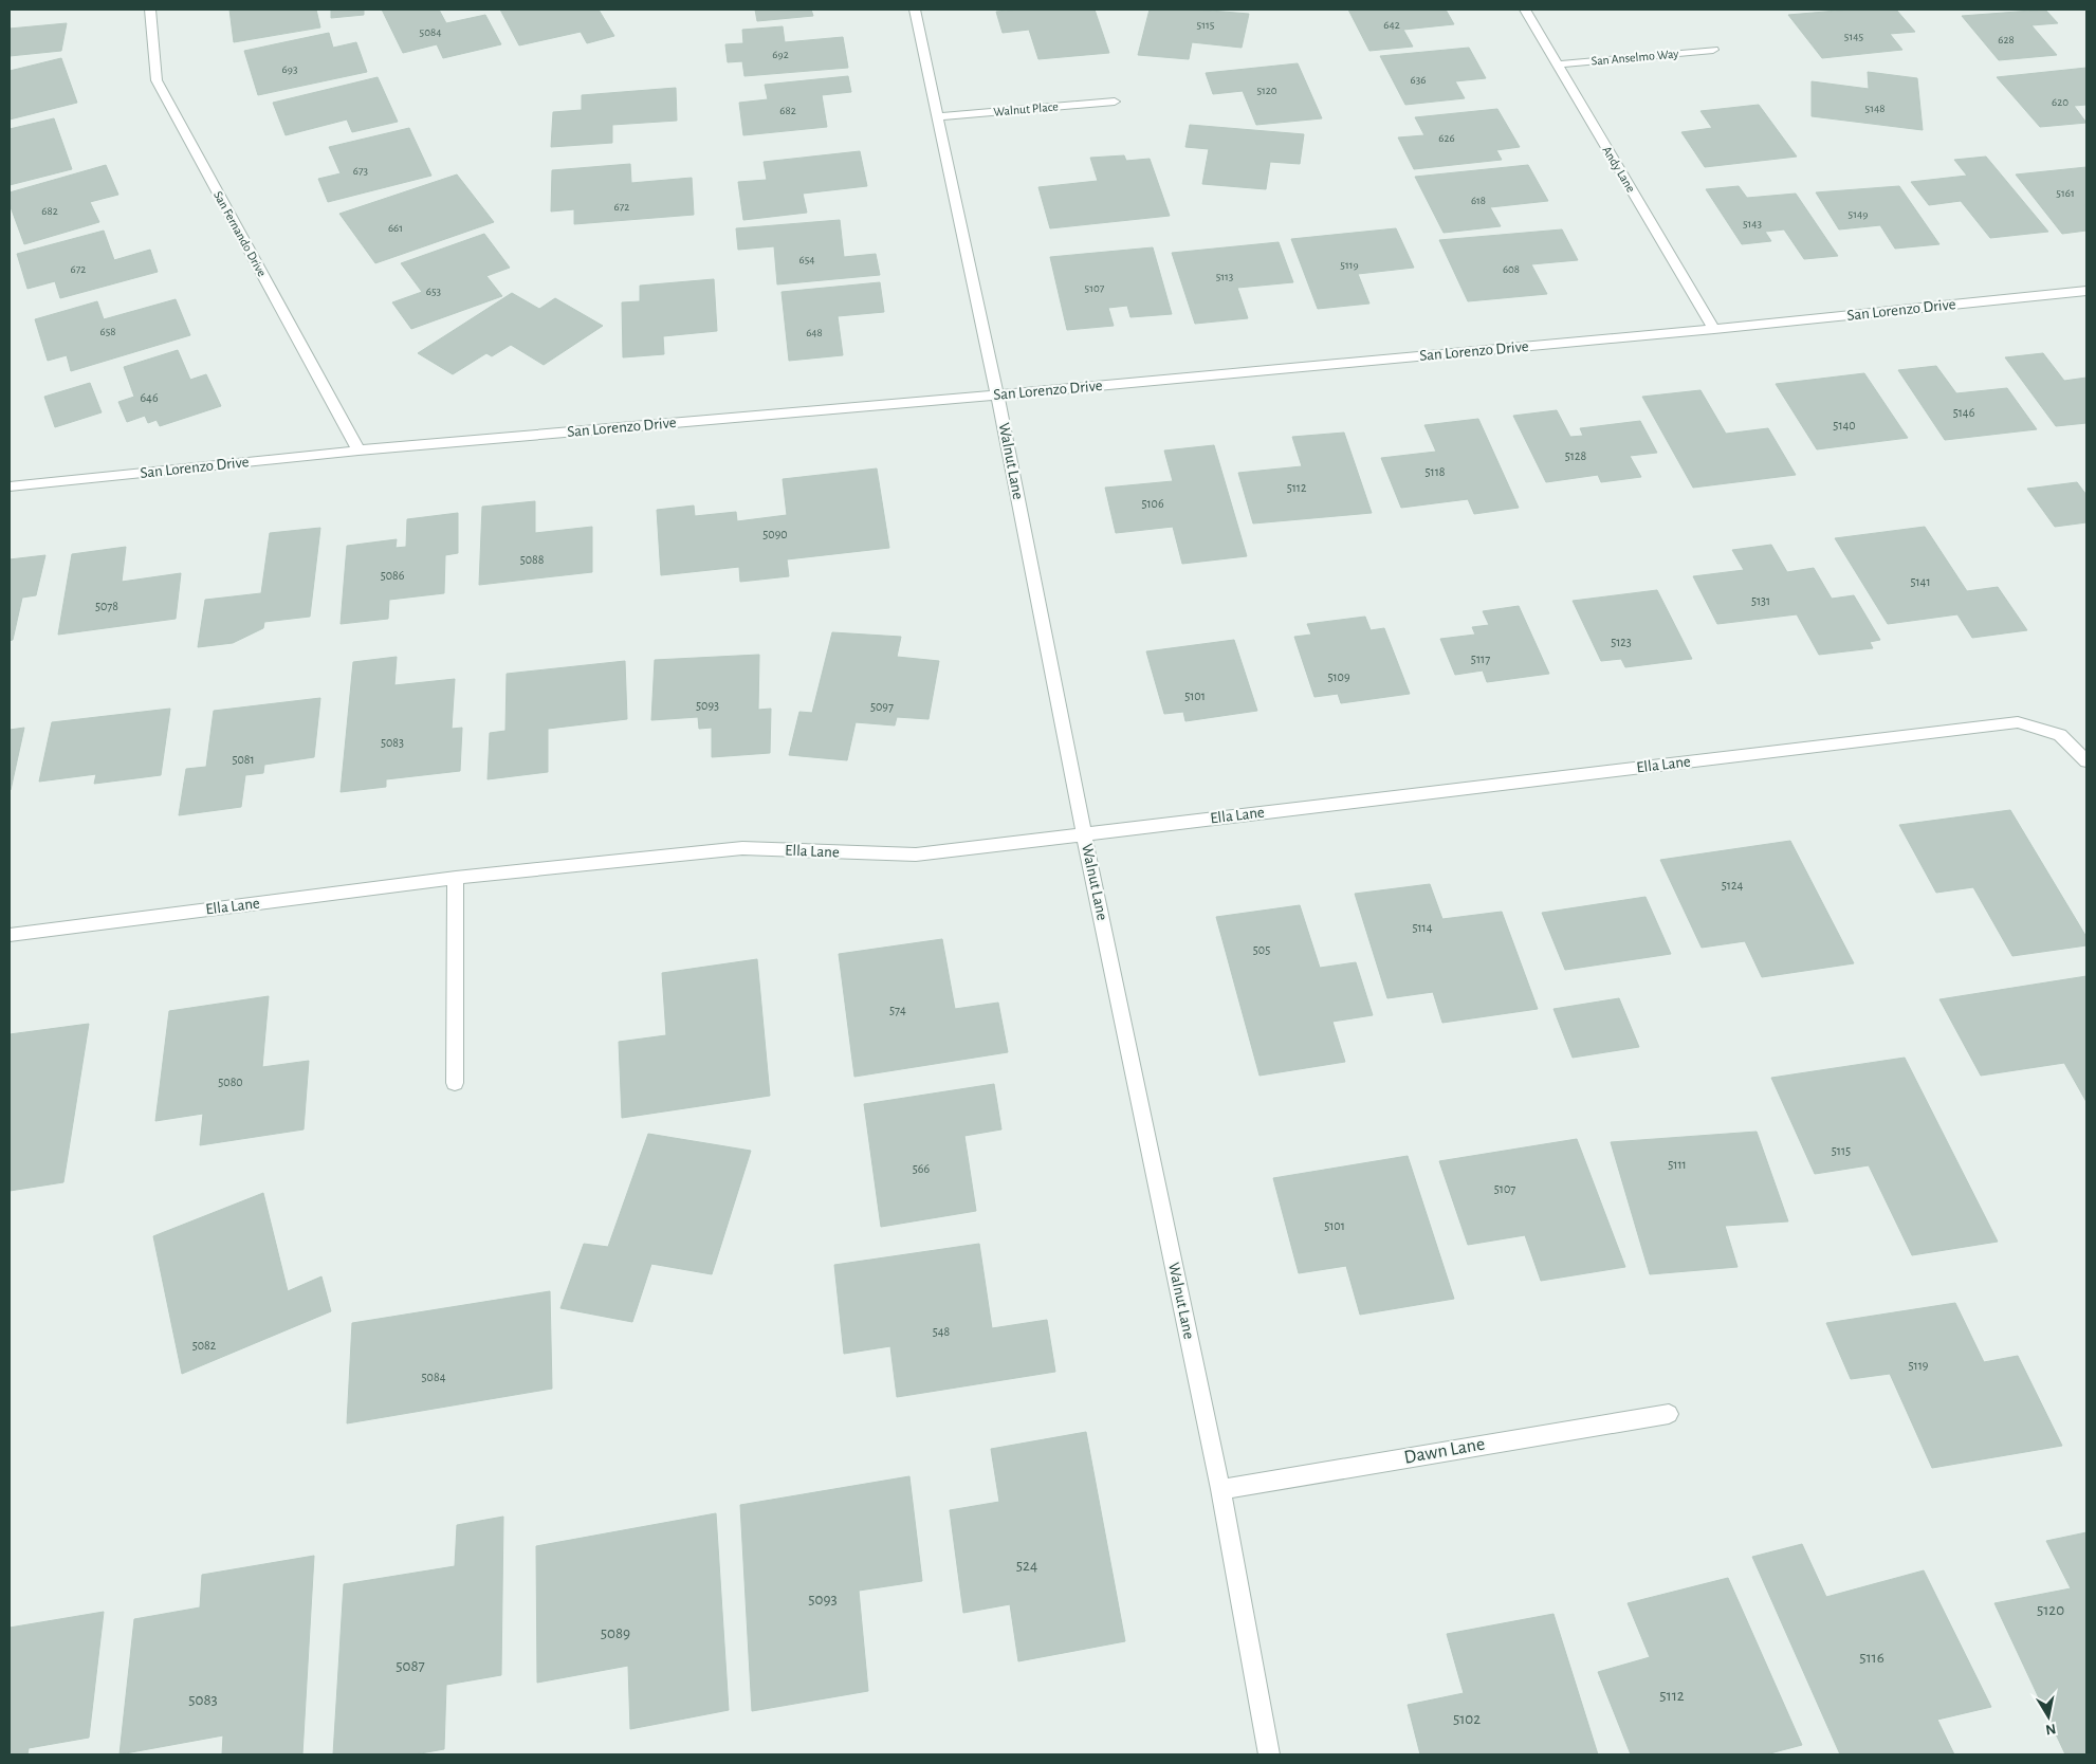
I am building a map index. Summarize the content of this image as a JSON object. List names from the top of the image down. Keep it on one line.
{"streets":{"street":["San Anselmo Way","Walnut Place","Andy Lane","San Fernando Drive","San Lorenzo Drive","Walnut Lane","Ella Lane","Dawn Lane"]},"crossings":[["San Anselmo Way","Andy Lane"],["Walnut Place","Walnut Lane"],["Andy Lane","San Lorenzo Drive"],["San Fernando Drive","San Lorenzo Drive"],["San Lorenzo Drive","Walnut Lane"],["Walnut Lane","Ella Lane"],["Walnut Lane","Dawn Lane"]],"house_numbers":["5115","642","5084","5145","628","692","693","636","5120","620","5148","682","626","673","5161","618","672","682","5149","5143","661","654","5119","672","608","5113","5107","653","658","648","646","5146","5140","5128","5118","5112","5106","5090","5088","5086","5141","5131","5078","5123","5117","5109","5101","5093","5097","5083","5081","5124","5114","505","574","5080","5115","5111","566","5107","5101","548","5082","5119","5084","524","5093","5120","5089","5116","5087","5112","5083","5102"],"north":"bottom"}
